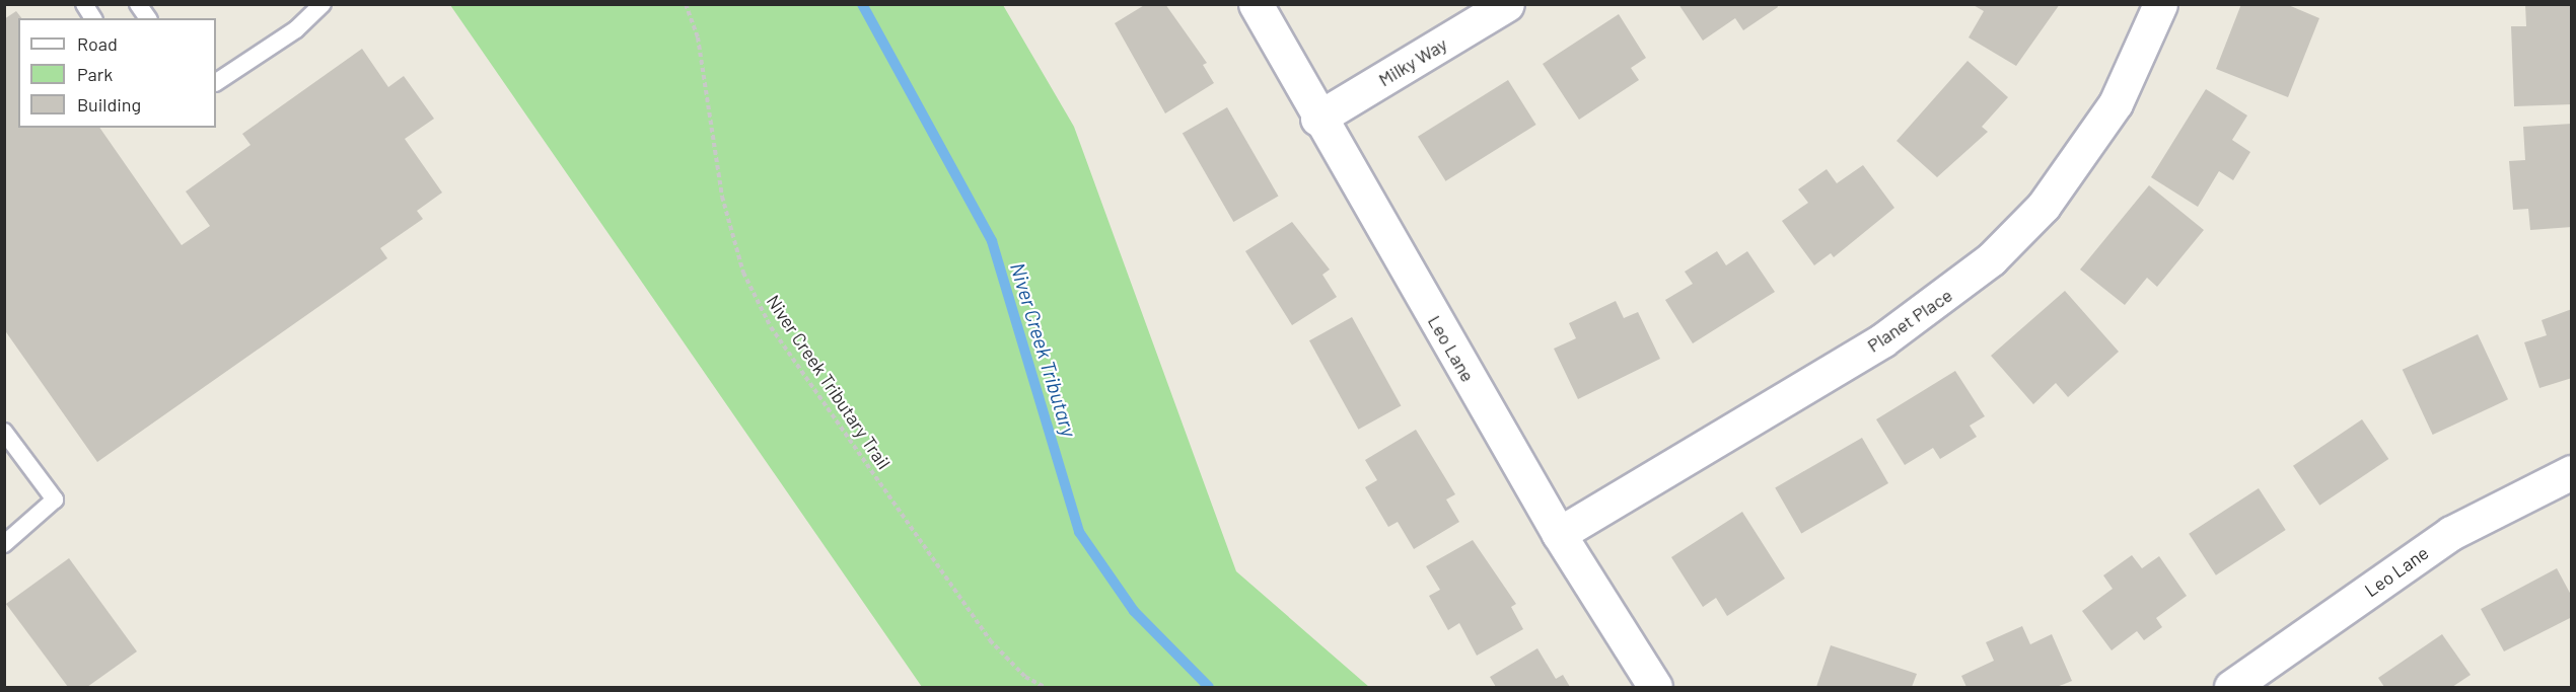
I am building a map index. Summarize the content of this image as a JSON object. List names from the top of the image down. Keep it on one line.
{"streets":{"street":["Milky Way","Planet Place","Leo Lane"],"path":["Niver Creek Tributary Trail"]},"crossings":[["Milky Way","Leo Lane"],["Planet Place","Leo Lane"]],"water":["Niver Creek Tributary"],"legend":["Road","Park","Building"]}
